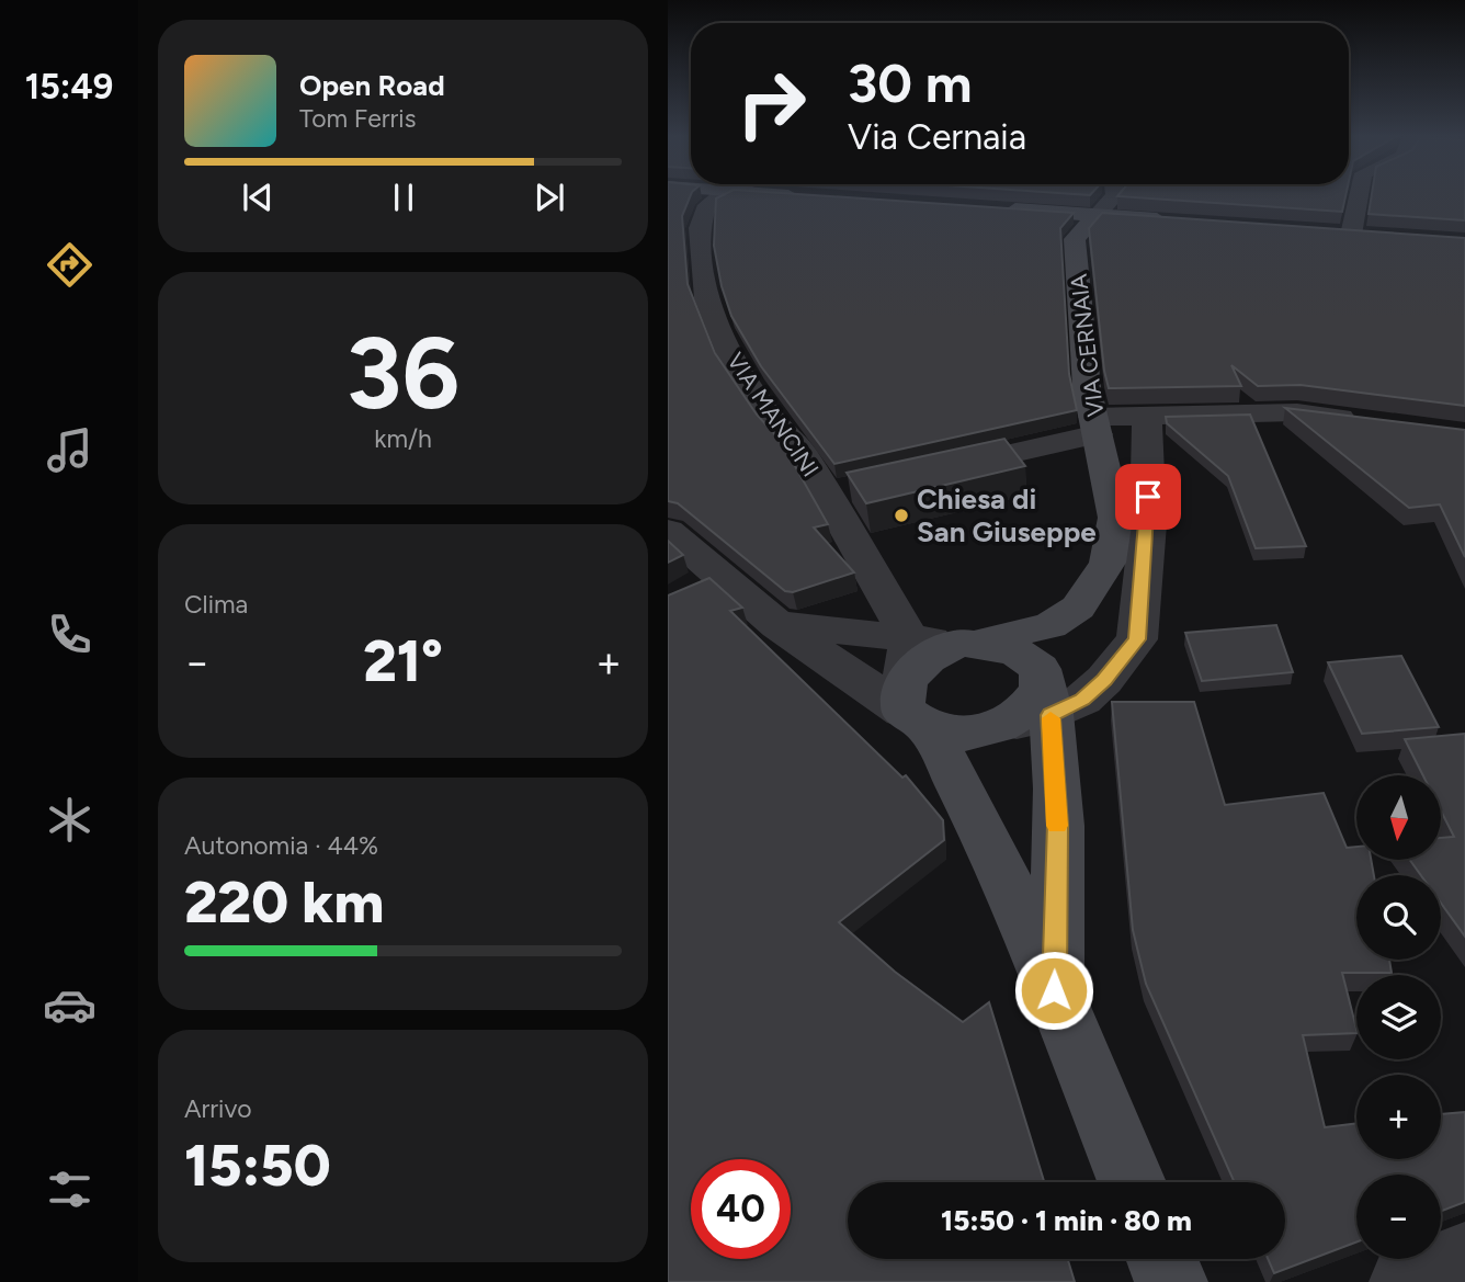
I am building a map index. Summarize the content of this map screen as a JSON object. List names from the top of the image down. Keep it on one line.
{"streets":{"street":["VIA CERNAIA","VIA MANCINI"]},"places":["Chiesa di San Giuseppe"],"north":"bottom","page":{"tabs":"15:49","turn":["30 m","Via Cernaia"],"song":["Open Road","Tom Ferris"],"tile":[["36","km/h"],"Clima",["Autonomia · 44%","220 km"],["Arrivo","15:50"]],"heat":["−","21°","+"],"map_buttons":["+","−"],"limit":"40","trip":"15:50 · 1 min · 80 m"}}
